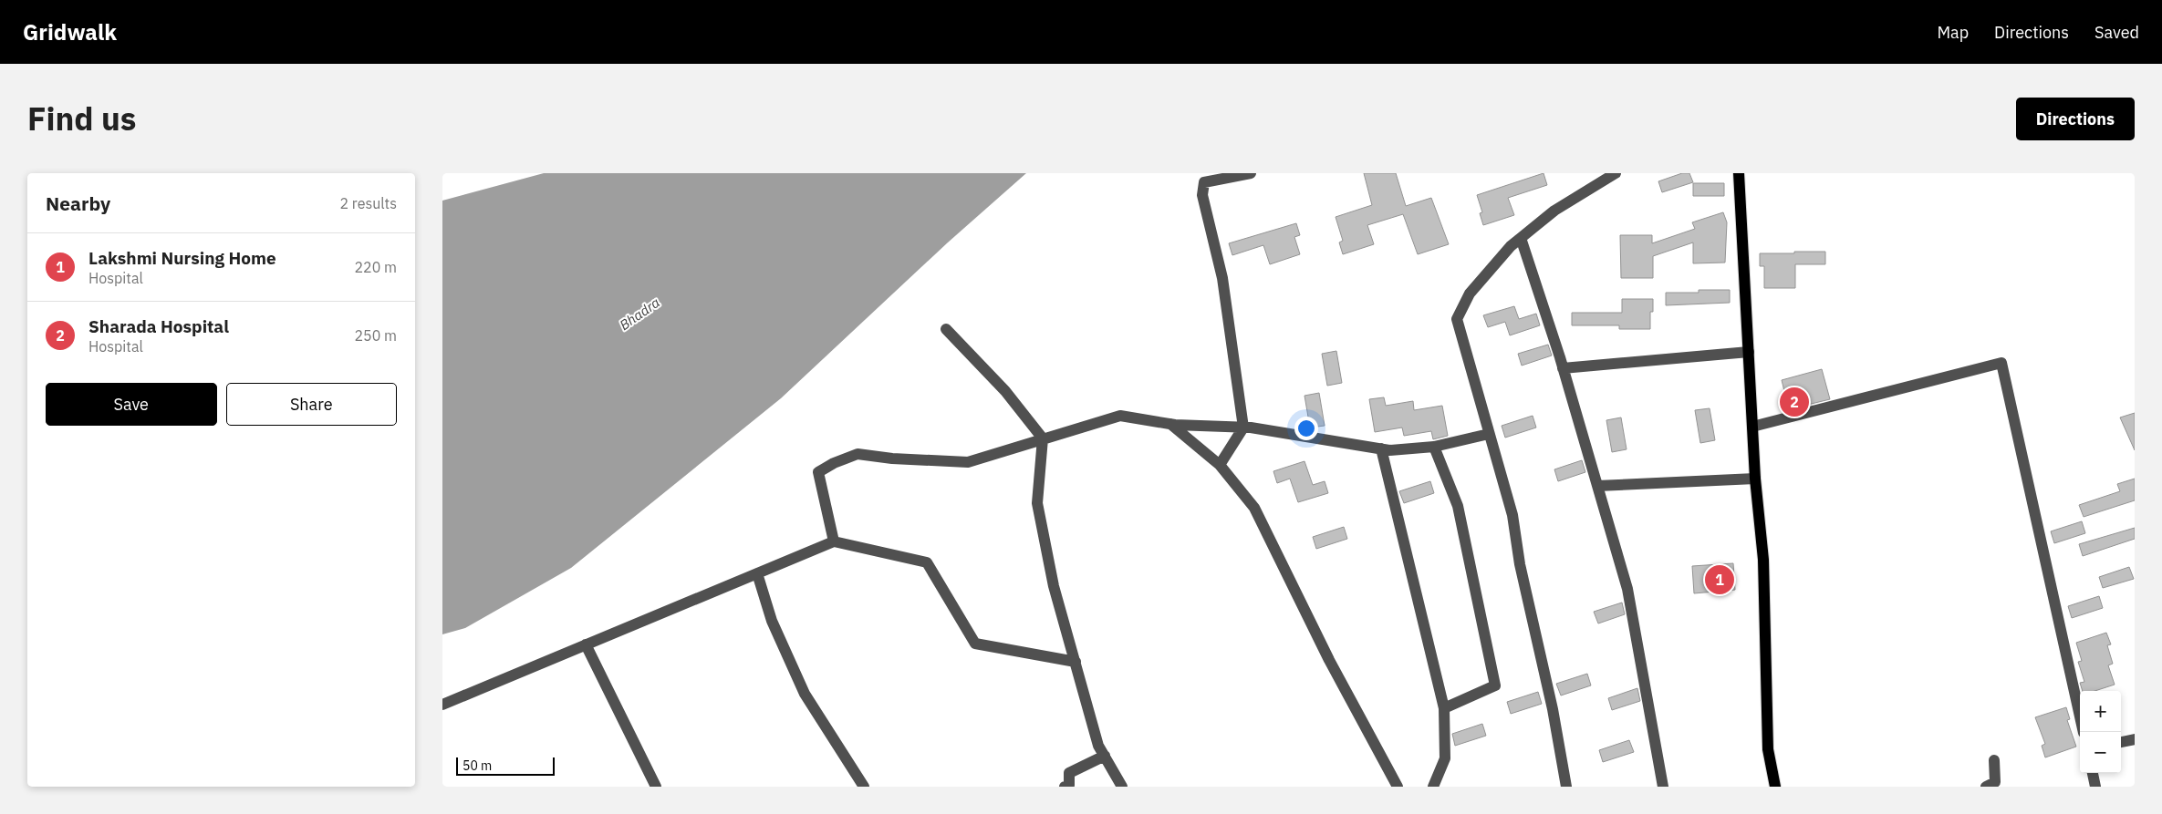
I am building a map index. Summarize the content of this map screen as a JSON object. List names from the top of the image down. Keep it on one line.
{"water":["Bhadra"],"scale_bar":"50 m","page":{"header":"Gridwalk","nav":["Map","Directions","Saved"],"title":"Find us","buttons":["Directions",["Save","Share"]],"heading":["Nearby","2 results"],"list":[{"mark":"1","name":"Lakshmi Nursing Home","note":"Hospital","value":"220 m"},{"mark":"2","name":"Sharada Hospital","note":"Hospital","value":"250 m"}],"pins":["2","1"],"map_buttons":["+","−"],"scale":"50 m"}}
